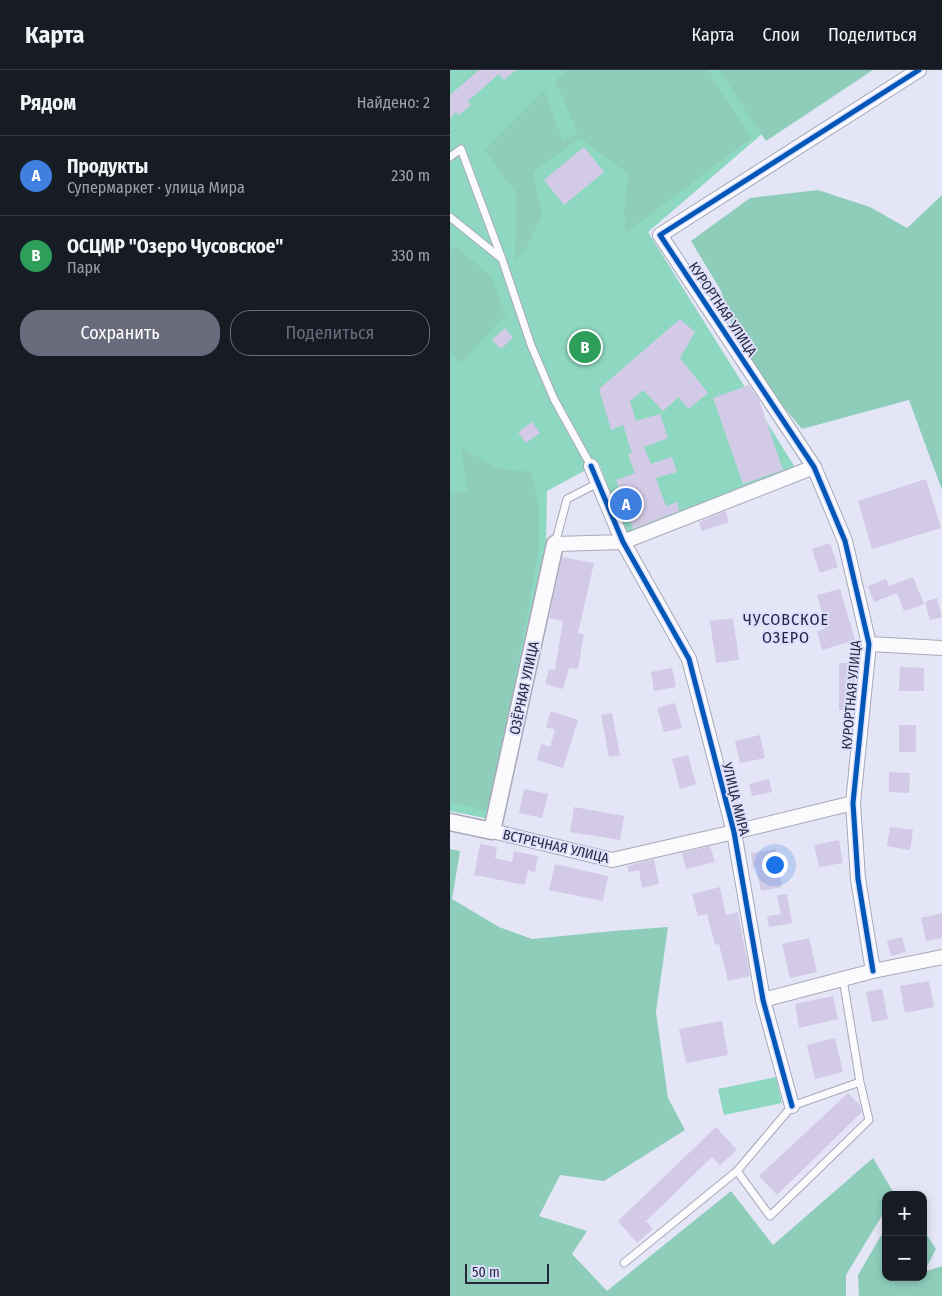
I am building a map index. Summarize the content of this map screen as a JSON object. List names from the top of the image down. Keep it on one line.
{"streets":{"street":["КУРОРТНАЯ УЛИЦА","ОЗЁРНАЯ УЛИЦА","УЛИЦА МИРА","ВСТРЕЧНАЯ УЛИЦА"]},"crossings":[["КУРОРТНАЯ УЛИЦА","ВСТРЕЧНАЯ УЛИЦА"],["ОЗЁРНАЯ УЛИЦА","ВСТРЕЧНАЯ УЛИЦА"],["УЛИЦА МИРА","ВСТРЕЧНАЯ УЛИЦА"]],"districts":["ЧУСОВСКОЕ ОЗЕРО"],"scale_bar":"50 m","page":{"header":"Карта","nav":["Карта","Слои","Поделиться"],"heading":["Рядом","Найдено: 2"],"list":[{"mark":"A","name":"Продукты","note":"Супермаркет · улица Мира","value":"230 m"},{"mark":"B","name":"ОСЦМР \"Озеро Чусовское\"","note":"Парк","value":"330 m"}],"buttons":["Сохранить","Поделиться"],"pins":["B","A"],"map_buttons":["+","−"],"scale":"50 m"}}
